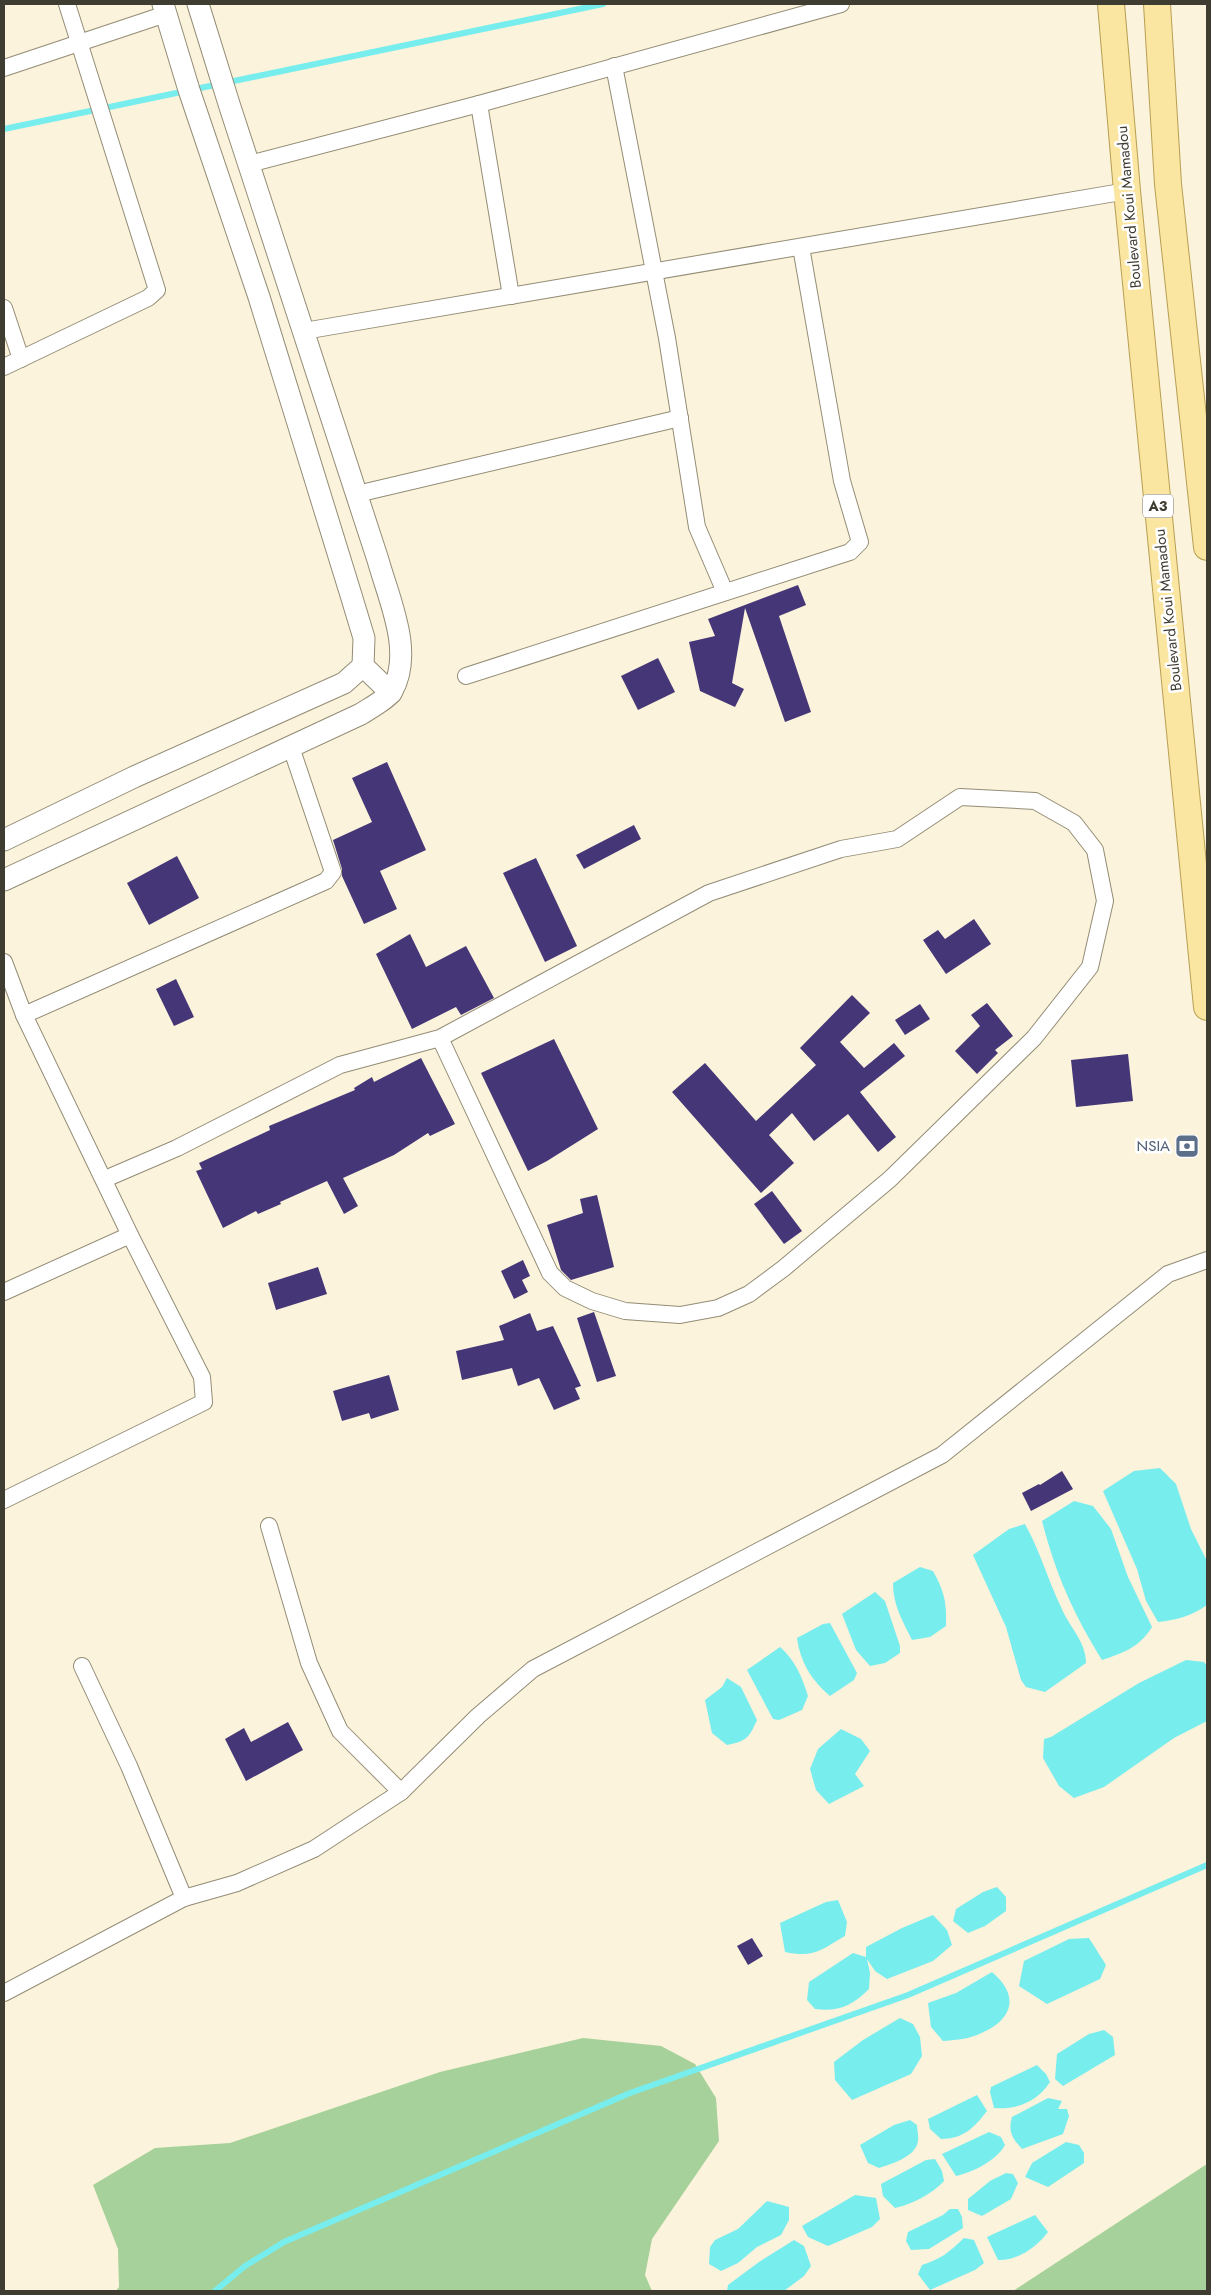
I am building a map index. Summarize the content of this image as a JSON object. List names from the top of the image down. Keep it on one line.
{"streets":{"main road":["Boulevard Koui Mamadou","A3"]},"places":{"bank":["NSIA"]}}
